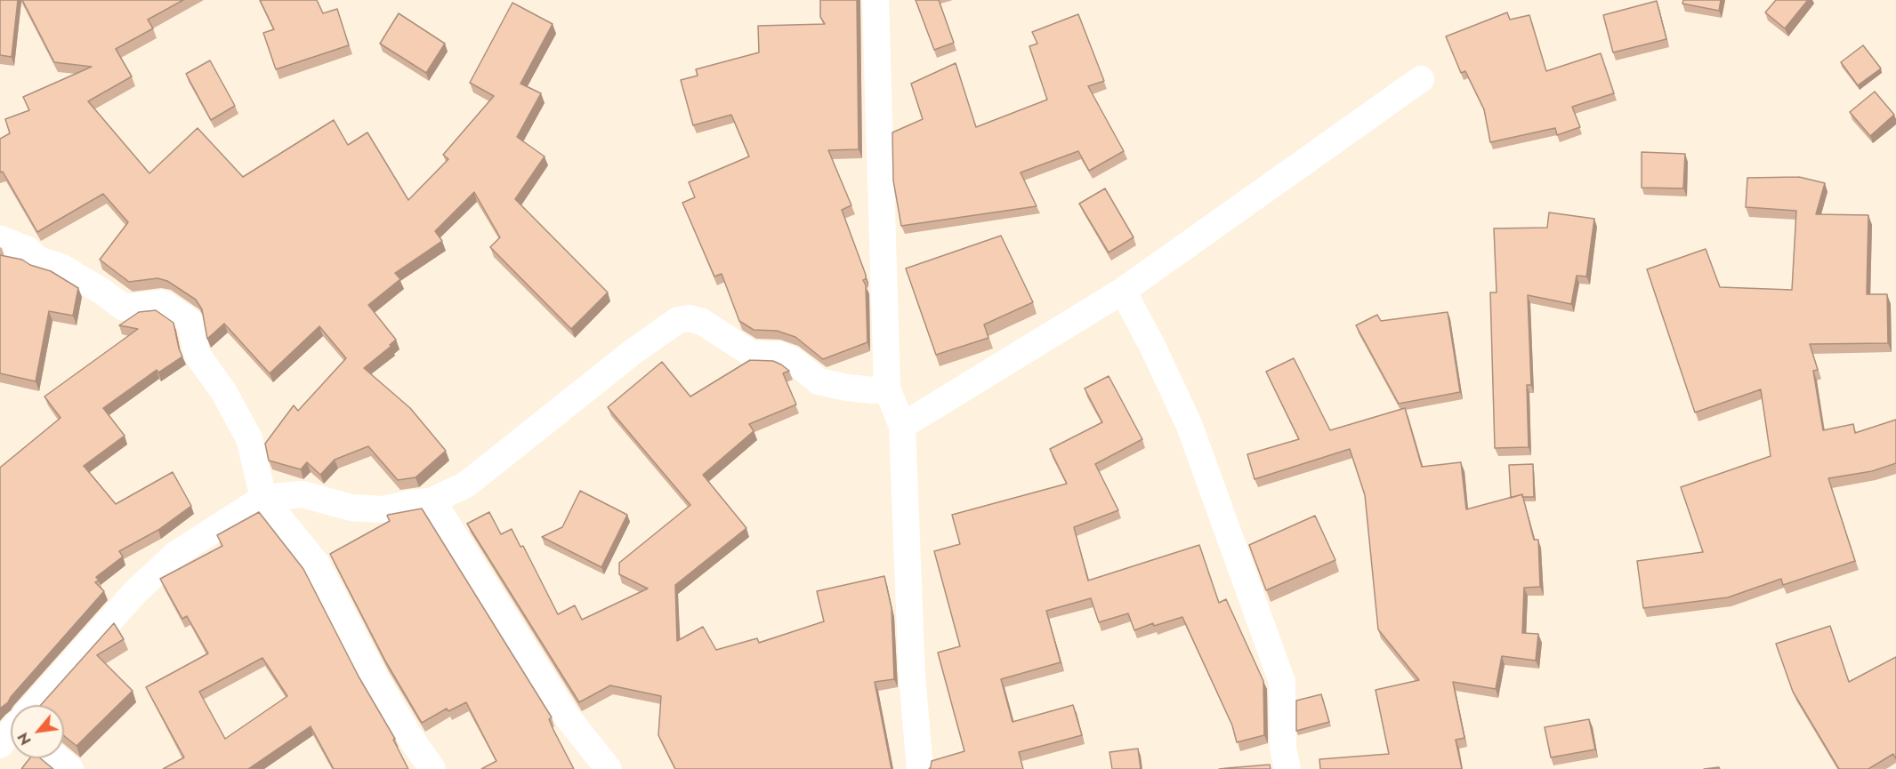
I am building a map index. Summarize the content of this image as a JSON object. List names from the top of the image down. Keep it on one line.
{"north":"bottom left"}
